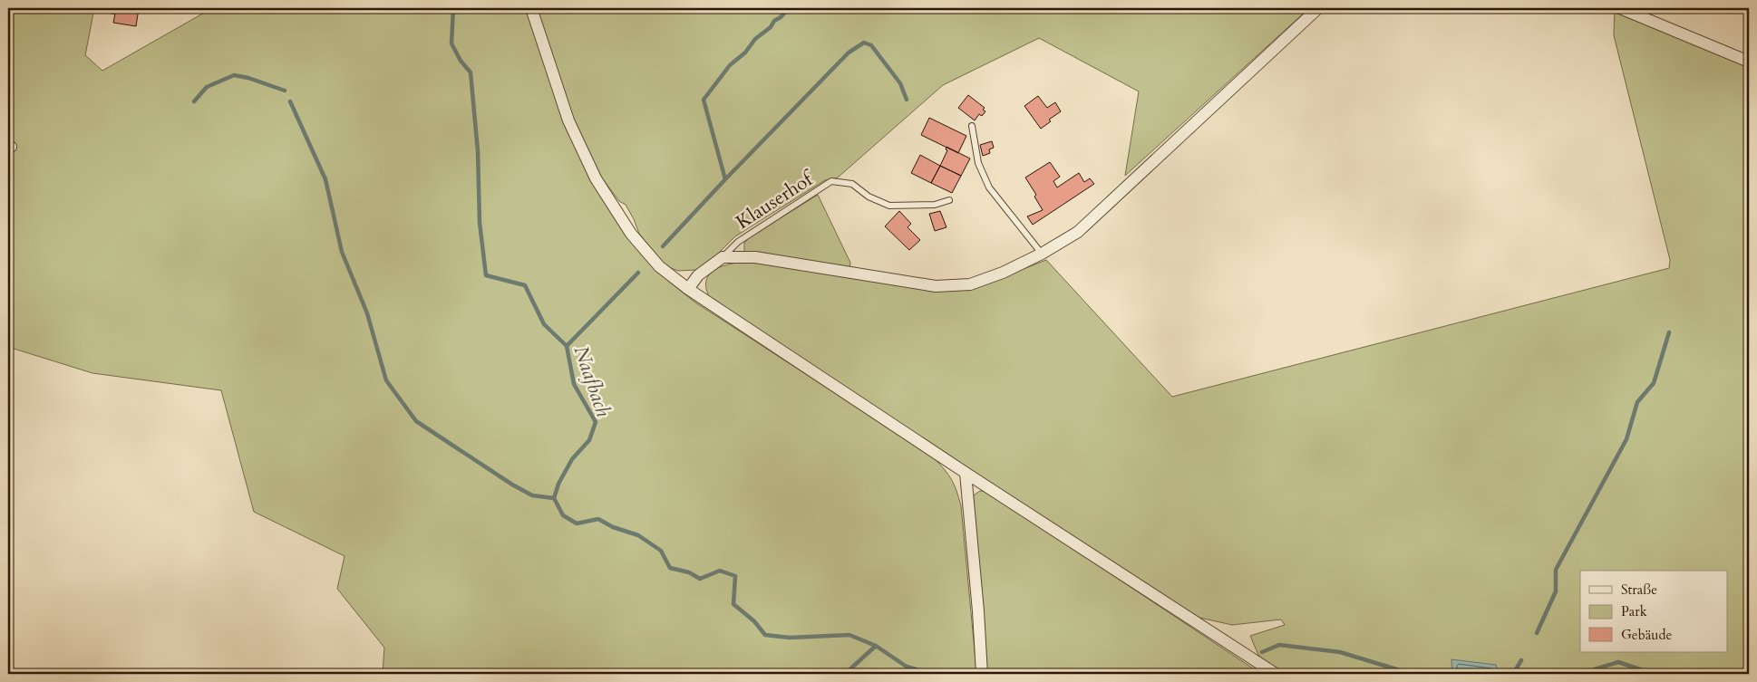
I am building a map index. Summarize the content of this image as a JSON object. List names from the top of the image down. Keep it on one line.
{"streets":{"lane":["Klauserhof"]},"water":["Naafbach"],"legend":["Straße","Park","Gebäude"]}
